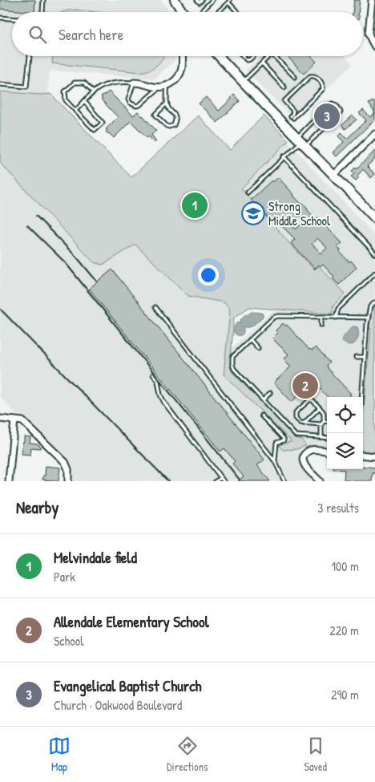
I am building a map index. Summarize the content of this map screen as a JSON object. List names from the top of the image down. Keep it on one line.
{"places":{"school or university":["Strong Middle School"]},"page":{"search":"Search here","pins":["3","1","2"],"heading":["Nearby","3 results"],"list":[{"mark":"1","name":"Melvindale field","note":"Park","value":"100 m"},{"mark":"2","name":"Allendale Elementary School","note":"School","value":"220 m"},{"mark":"3","name":"Evangelical Baptist Church","note":"Church · Oakwood Boulevard","value":"290 m"}],"nav":["Map","Directions","Saved"]}}
